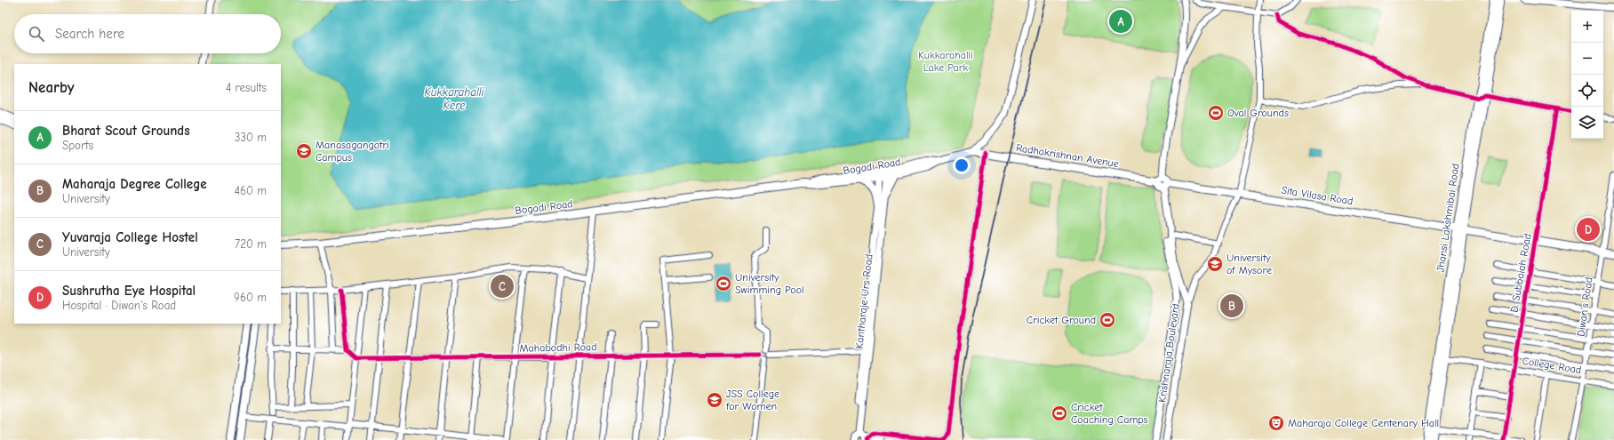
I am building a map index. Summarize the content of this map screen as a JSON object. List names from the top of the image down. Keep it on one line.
{"streets":{"main road":["Radhakrishnan Avenue","Bogadi Road","Sita Vilasa Road","Jhansi Lakshmibai Road"],"street":["D. Subbaiah Road","Kantharaje Urs Road","Diwan's Road","Mahabodhi Road","Krishnaraja Boulevard","College Road"]},"crossings":[["Radhakrishnan Avenue","Bogadi Road"],["Radhakrishnan Avenue","Sita Vilasa Road"],["Radhakrishnan Avenue","Krishnaraja Boulevard"],["Bogadi Road","Kantharaje Urs Road"],["Sita Vilasa Road","Jhansi Lakshmibai Road"],["Sita Vilasa Road","D. Subbaiah Road"],["Sita Vilasa Road","Diwan's Road"],["Sita Vilasa Road","Krishnaraja Boulevard"],["Jhansi Lakshmibai Road","College Road"],["D. Subbaiah Road","College Road"],["Diwan's Road","College Road"]],"water":["Kukkarahalli Kere"],"parks":["Kukkarahalli Lake Park"],"places":{"sports":["Oval Grounds","University Swimming Pool","Cricket Ground","Cricket Coaching Camps"],"school or university":["Manasagangotri Campus","University of Mysore","JSS College for Women"],"theatre":["Maharaja College Centenary Hall"]},"page":{"pins":["A","D","C","B"],"map_buttons":["+","−"],"search":"Search here","heading":["Nearby","4 results"],"list":[{"mark":"A","name":"Bharat Scout Grounds","note":"Sports","value":"330 m"},{"mark":"B","name":"Maharaja Degree College","note":"University","value":"460 m"},{"mark":"C","name":"Yuvaraja College Hostel","note":"University","value":"720 m"},{"mark":"D","name":"Sushrutha Eye Hospital","note":"Hospital · Diwan's Road","value":"960 m"}]}}
